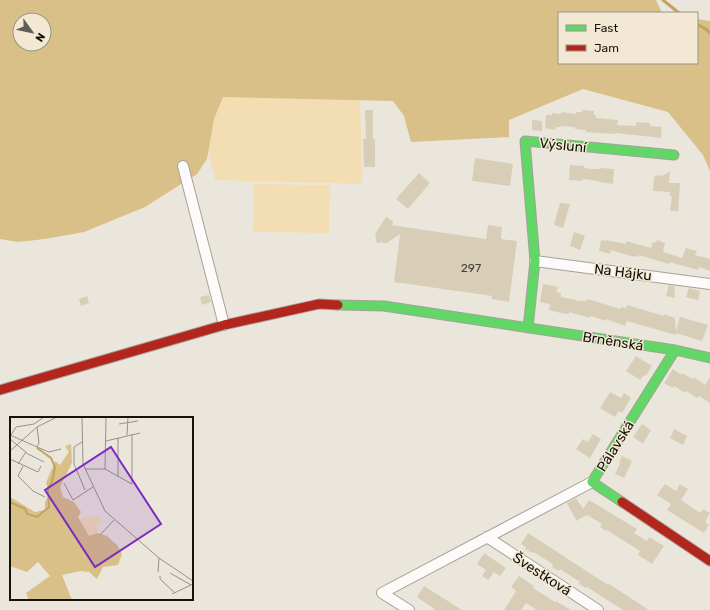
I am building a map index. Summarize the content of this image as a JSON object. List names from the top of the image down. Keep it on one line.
{"streets":{"main road":["Výsluní","Brněnská","Pálavská"],"street":["Na Hájku","Švestková"]},"crossings":[["Výsluní","Na Hájku"],["Brněnská","Pálavská"]],"house_numbers":["297"],"legend":["Fast","Jam"],"north":"bottom right"}
